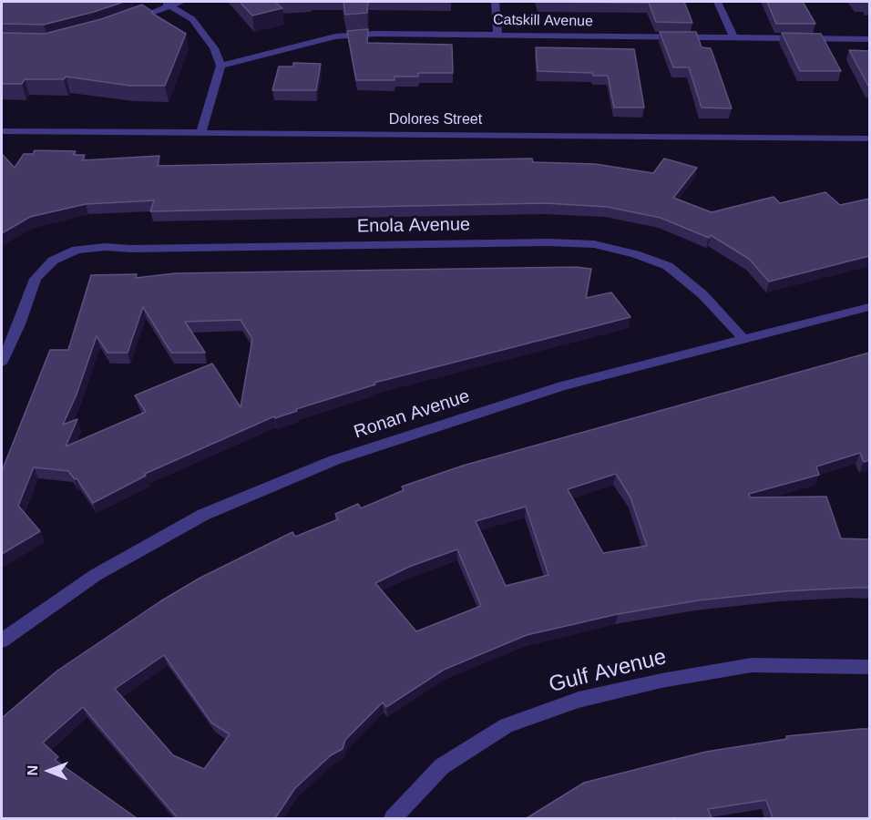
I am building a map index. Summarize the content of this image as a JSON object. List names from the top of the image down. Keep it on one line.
{"streets":{"street":["Catskill Avenue","Dolores Street","Enola Avenue","Ronan Avenue","Gulf Avenue"]},"crossings":[["Enola Avenue","Ronan Avenue"]],"north":"left"}
